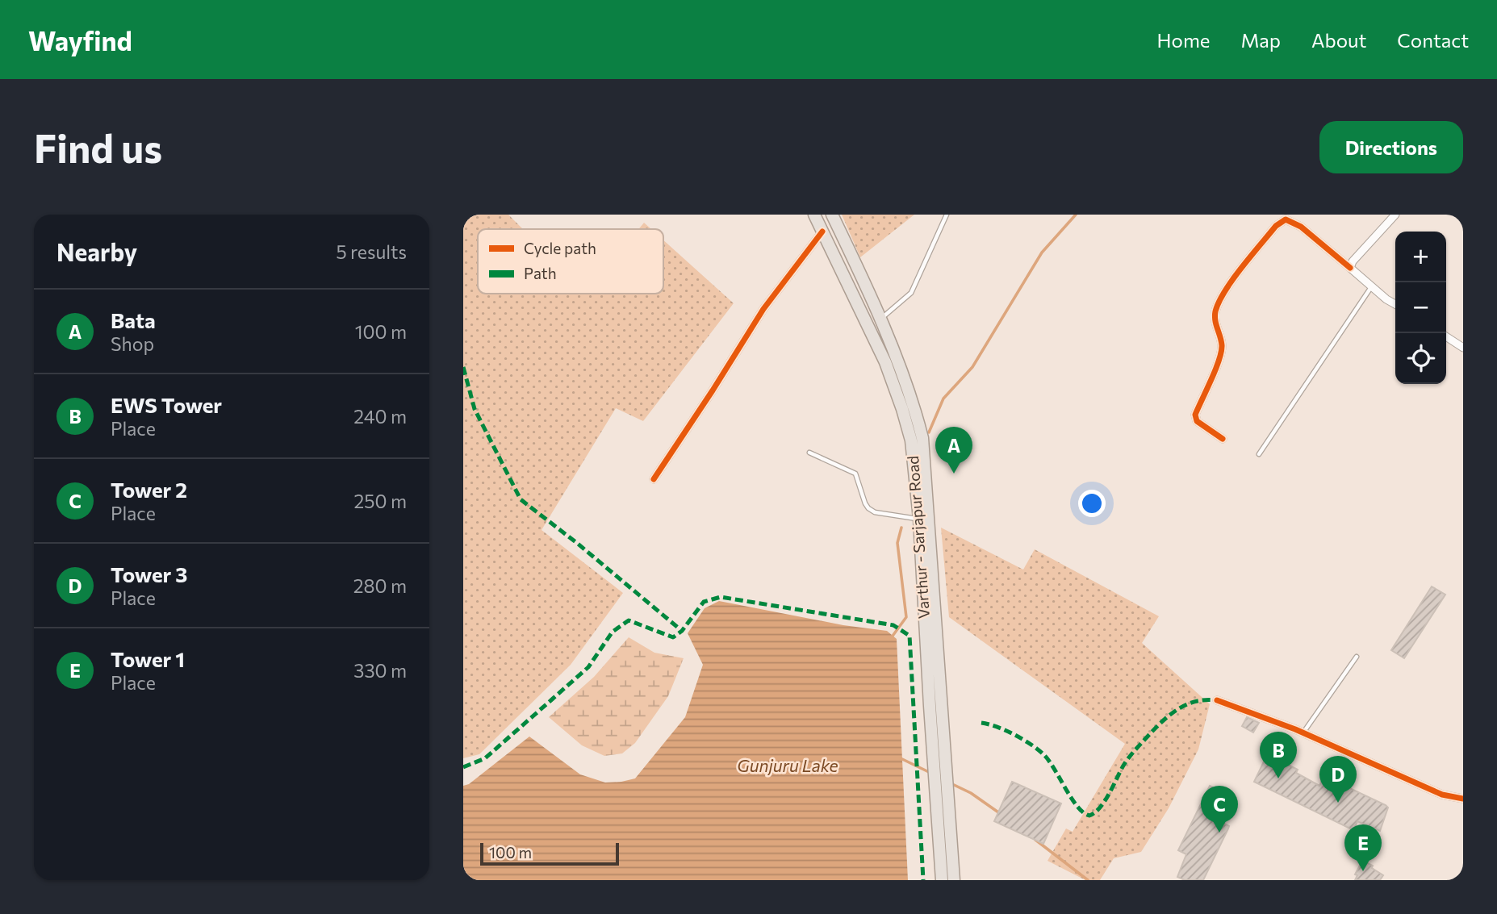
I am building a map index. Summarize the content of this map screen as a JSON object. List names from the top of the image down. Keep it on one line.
{"streets":{"main road":["Varthur - Sarjapur Road"]},"water":["Gunjuru Lake"],"legend":["Cycle path","Path"],"scale_bar":"100 m","page":{"header":"Wayfind","nav":["Home","Map","About","Contact"],"buttons":"Directions","title":"Find us","heading":["Nearby","5 results"],"map_buttons":["+","−"],"list":[{"mark":"A","name":"Bata","note":"Shop","value":"100 m"},{"mark":"B","name":"EWS Tower","note":"Place","value":"240 m"},{"mark":"C","name":"Tower 2","note":"Place","value":"250 m"},{"mark":"D","name":"Tower 3","note":"Place","value":"280 m"},{"mark":"E","name":"Tower 1","note":"Place","value":"330 m"}],"pins":["A","B","D","C","E"],"scale":"100 m"}}
